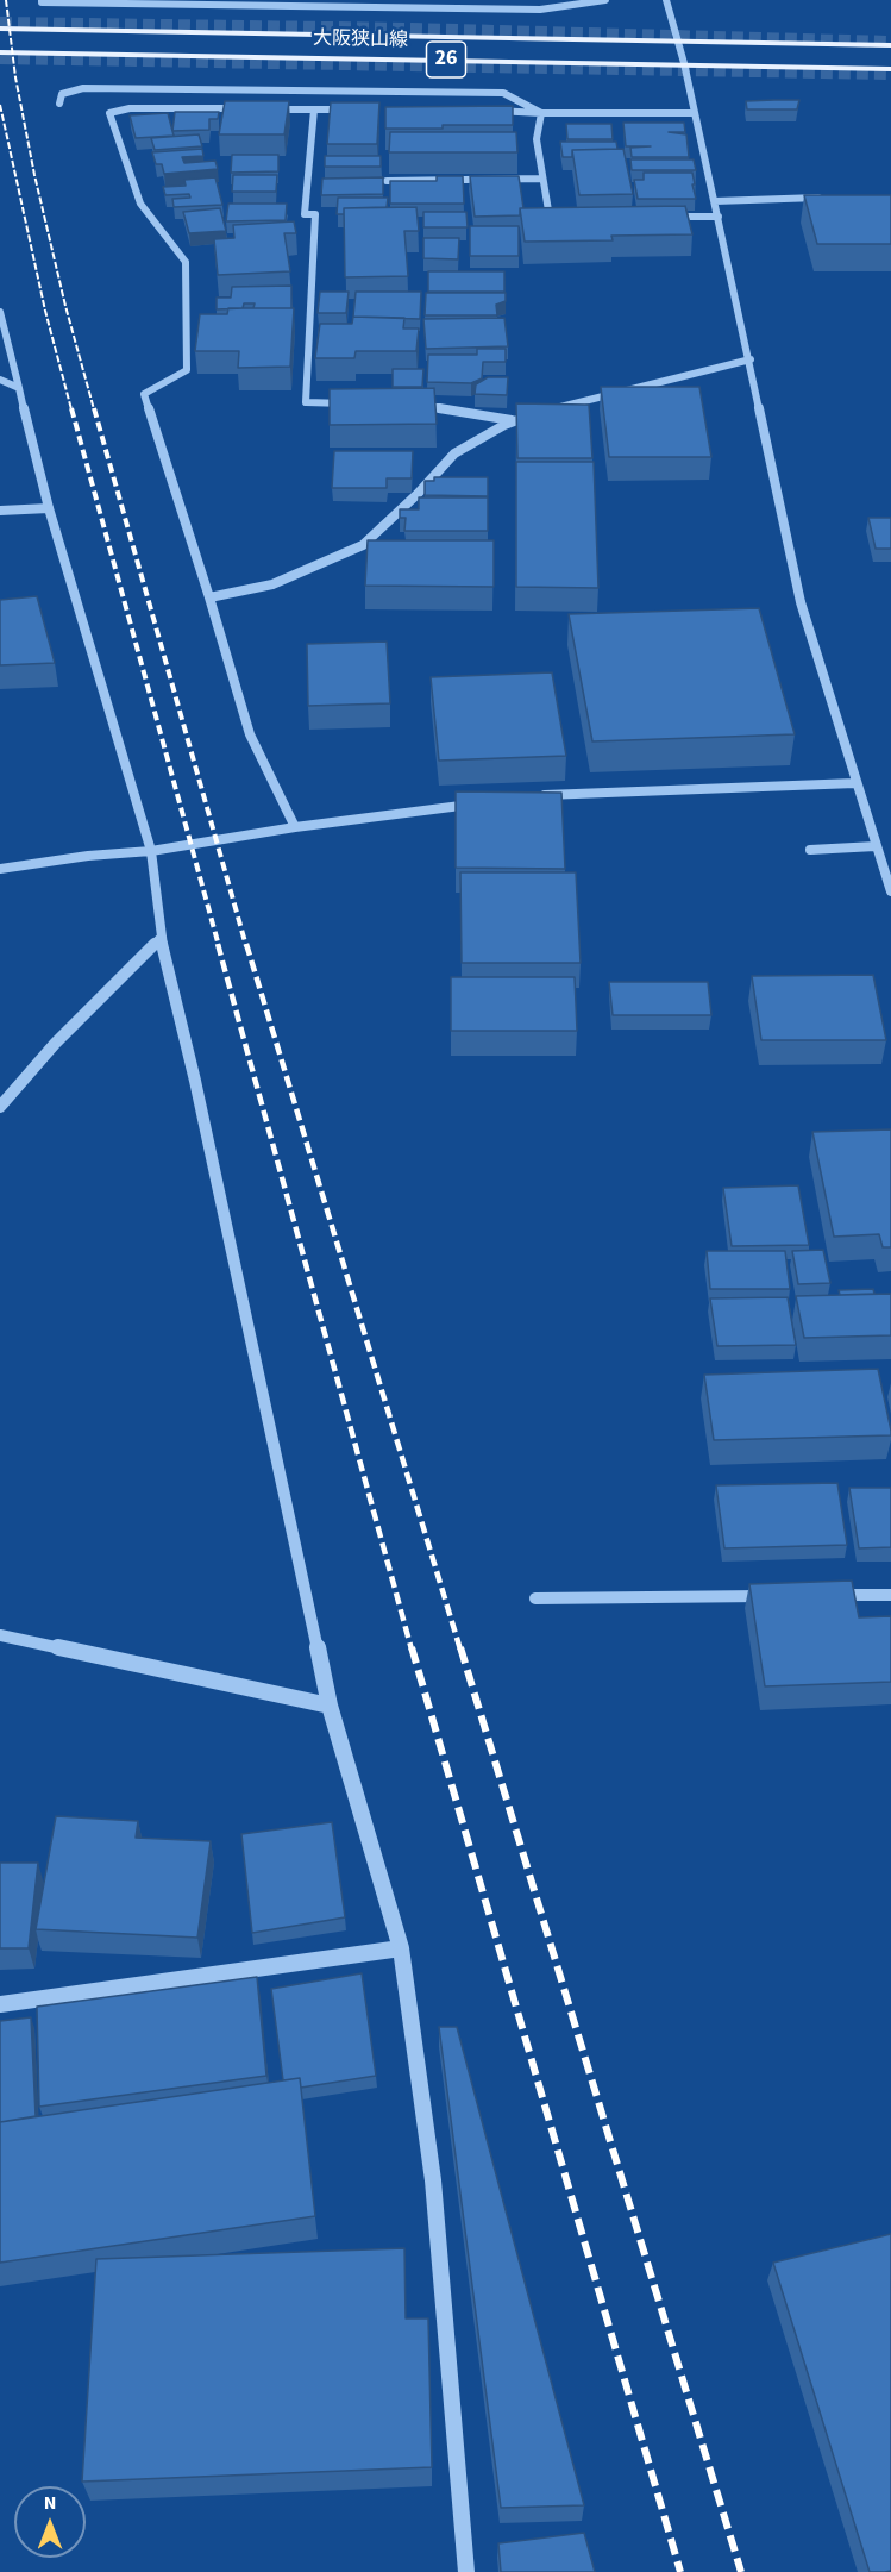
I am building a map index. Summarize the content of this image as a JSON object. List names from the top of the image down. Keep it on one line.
{"streets":{"main road":["大阪狭山線","26"]},"north":"top"}
